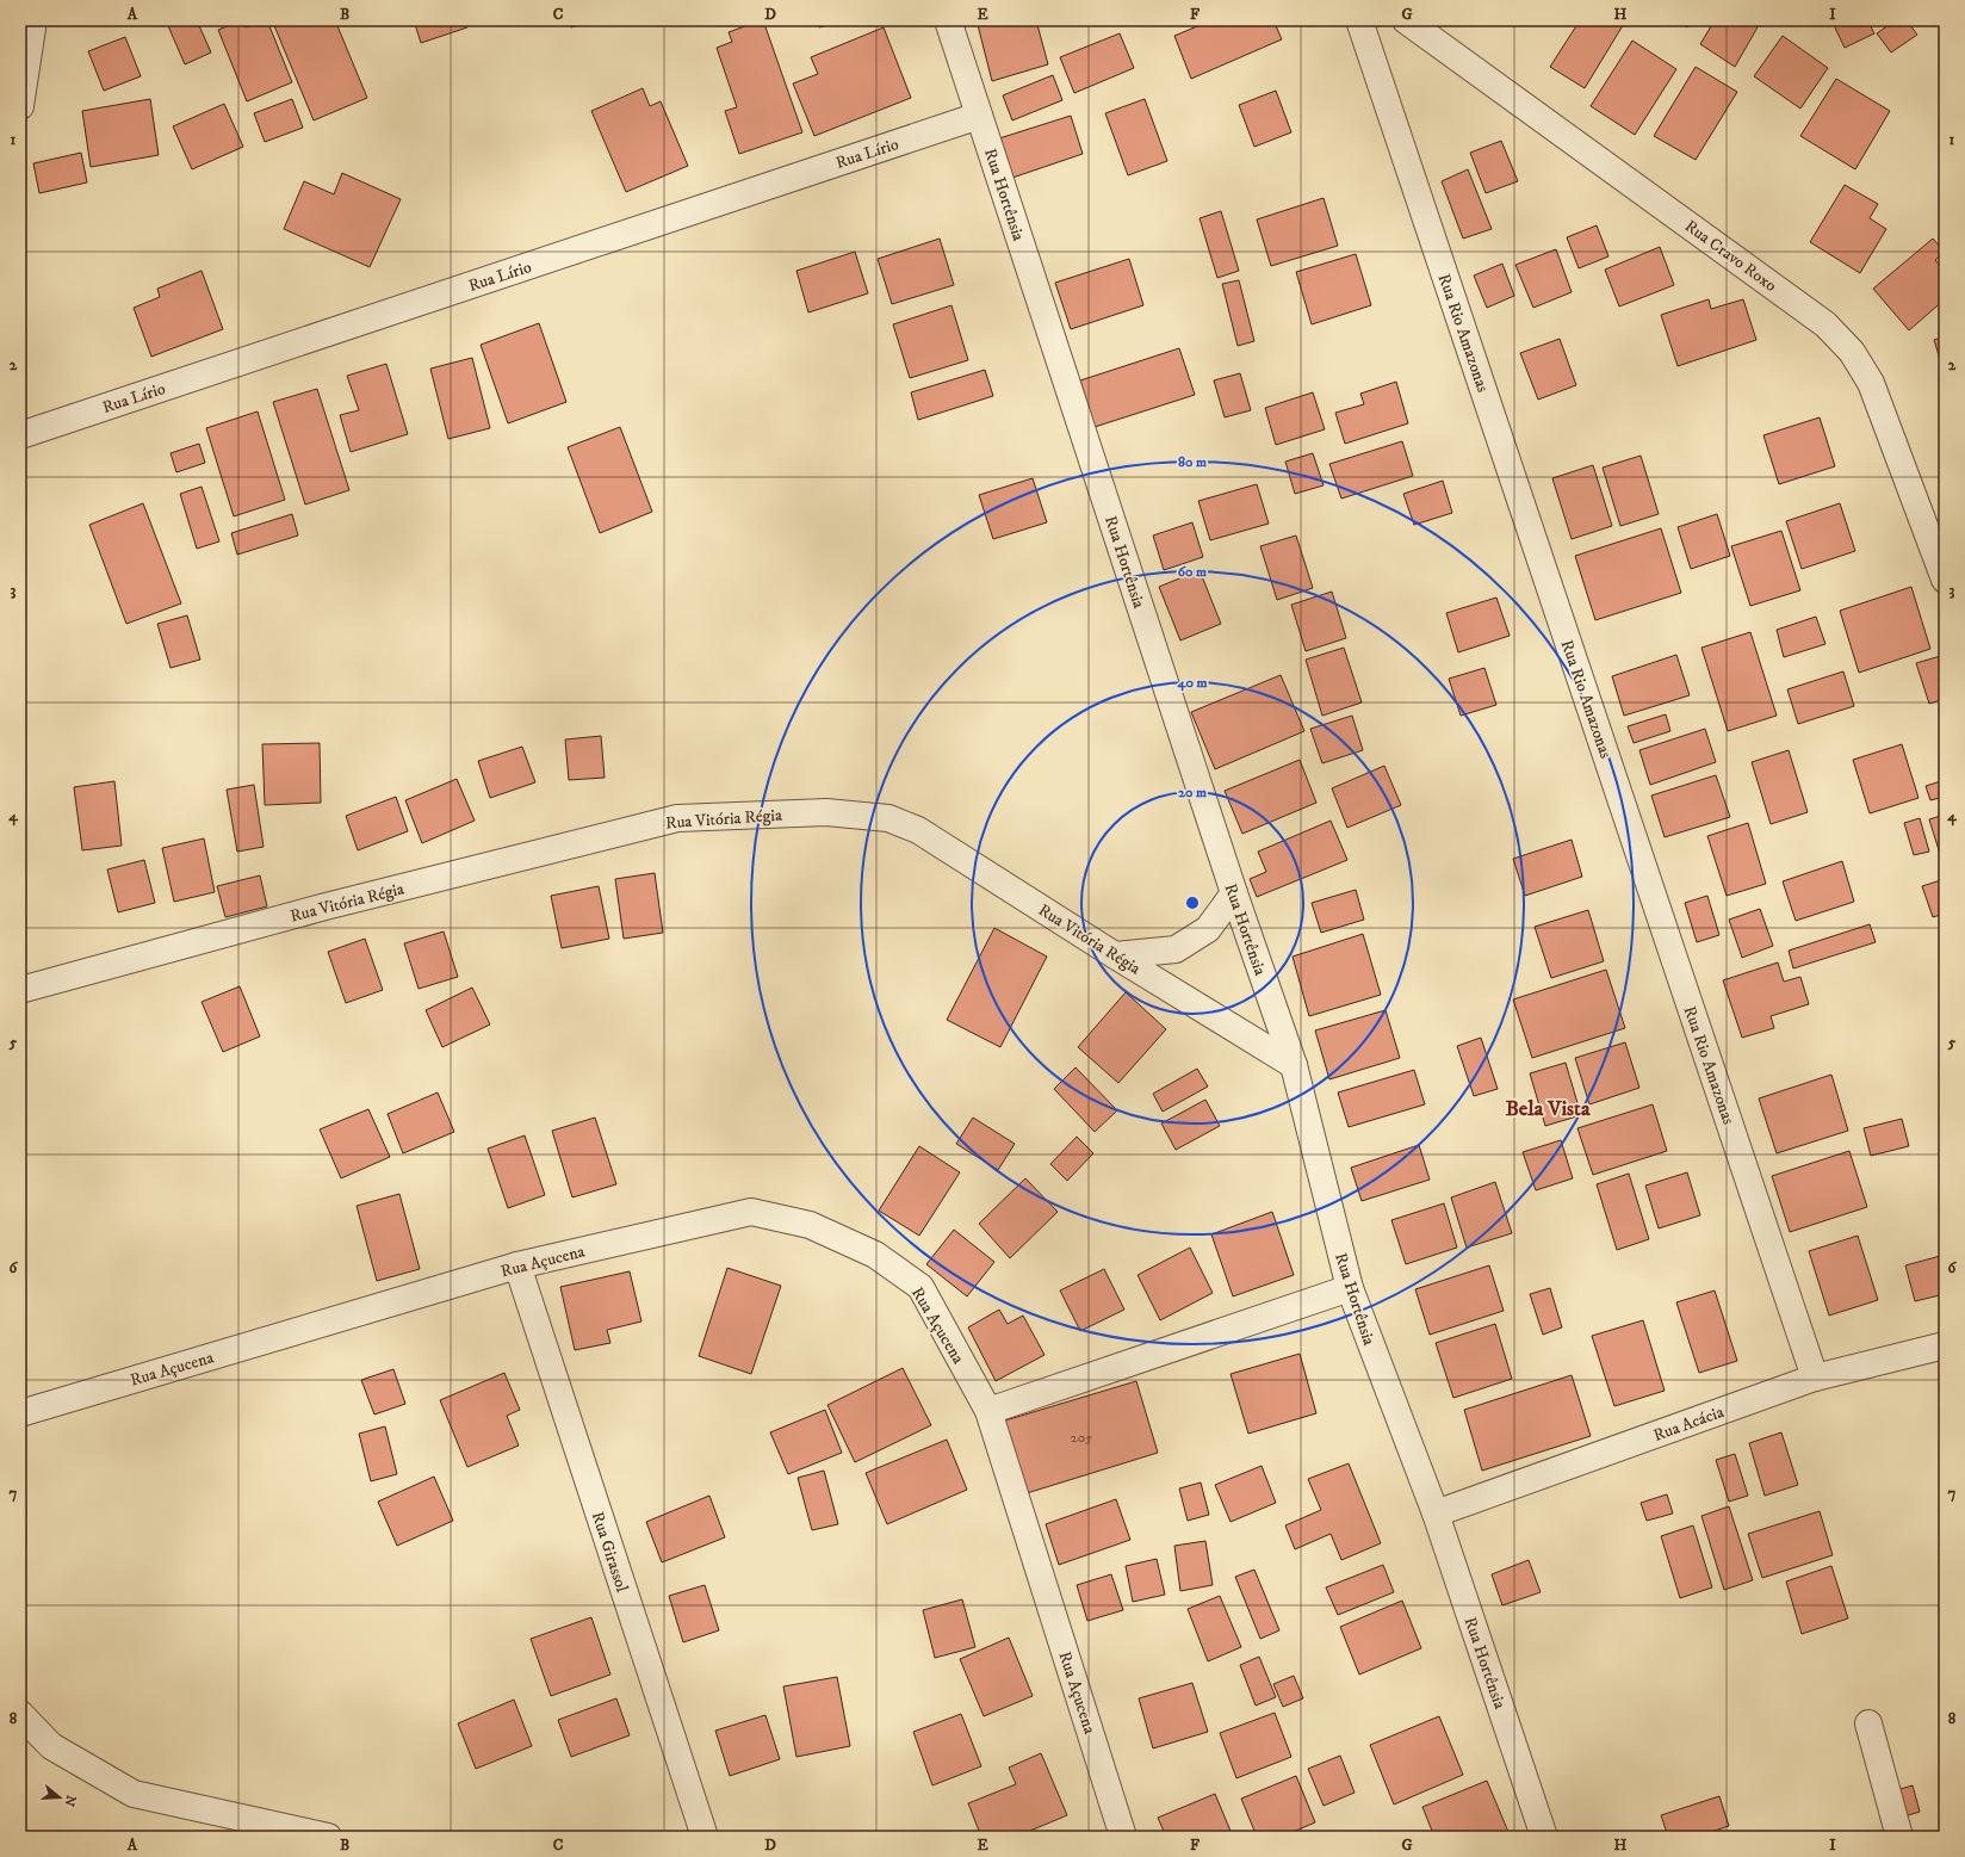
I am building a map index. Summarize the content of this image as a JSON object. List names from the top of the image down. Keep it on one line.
{"streets":{"street":["Rua Lírio","Rua Hortênsia","Rua Cravo Roxo","Rua Rio Amazonas","Rua Vitória Régia","Rua Açucena","Rua Acácia","Rua Girassol"]},"crossings":[["Rua Lírio","Rua Hortênsia"],["Rua Hortênsia","Rua Vitória Régia"],["Rua Hortênsia","Rua Acácia"],["Rua Rio Amazonas","Rua Acácia"],["Rua Açucena","Rua Girassol"]],"districts":["Bela Vista"],"house_numbers":["205"],"north":"right","grid":{"columns":["A","B","C","D","E","F","G","H","I"],"rows":["1","2","3","4","5","6","7","8"]},"rings":["80 m","60 m","40 m","20 m"]}
